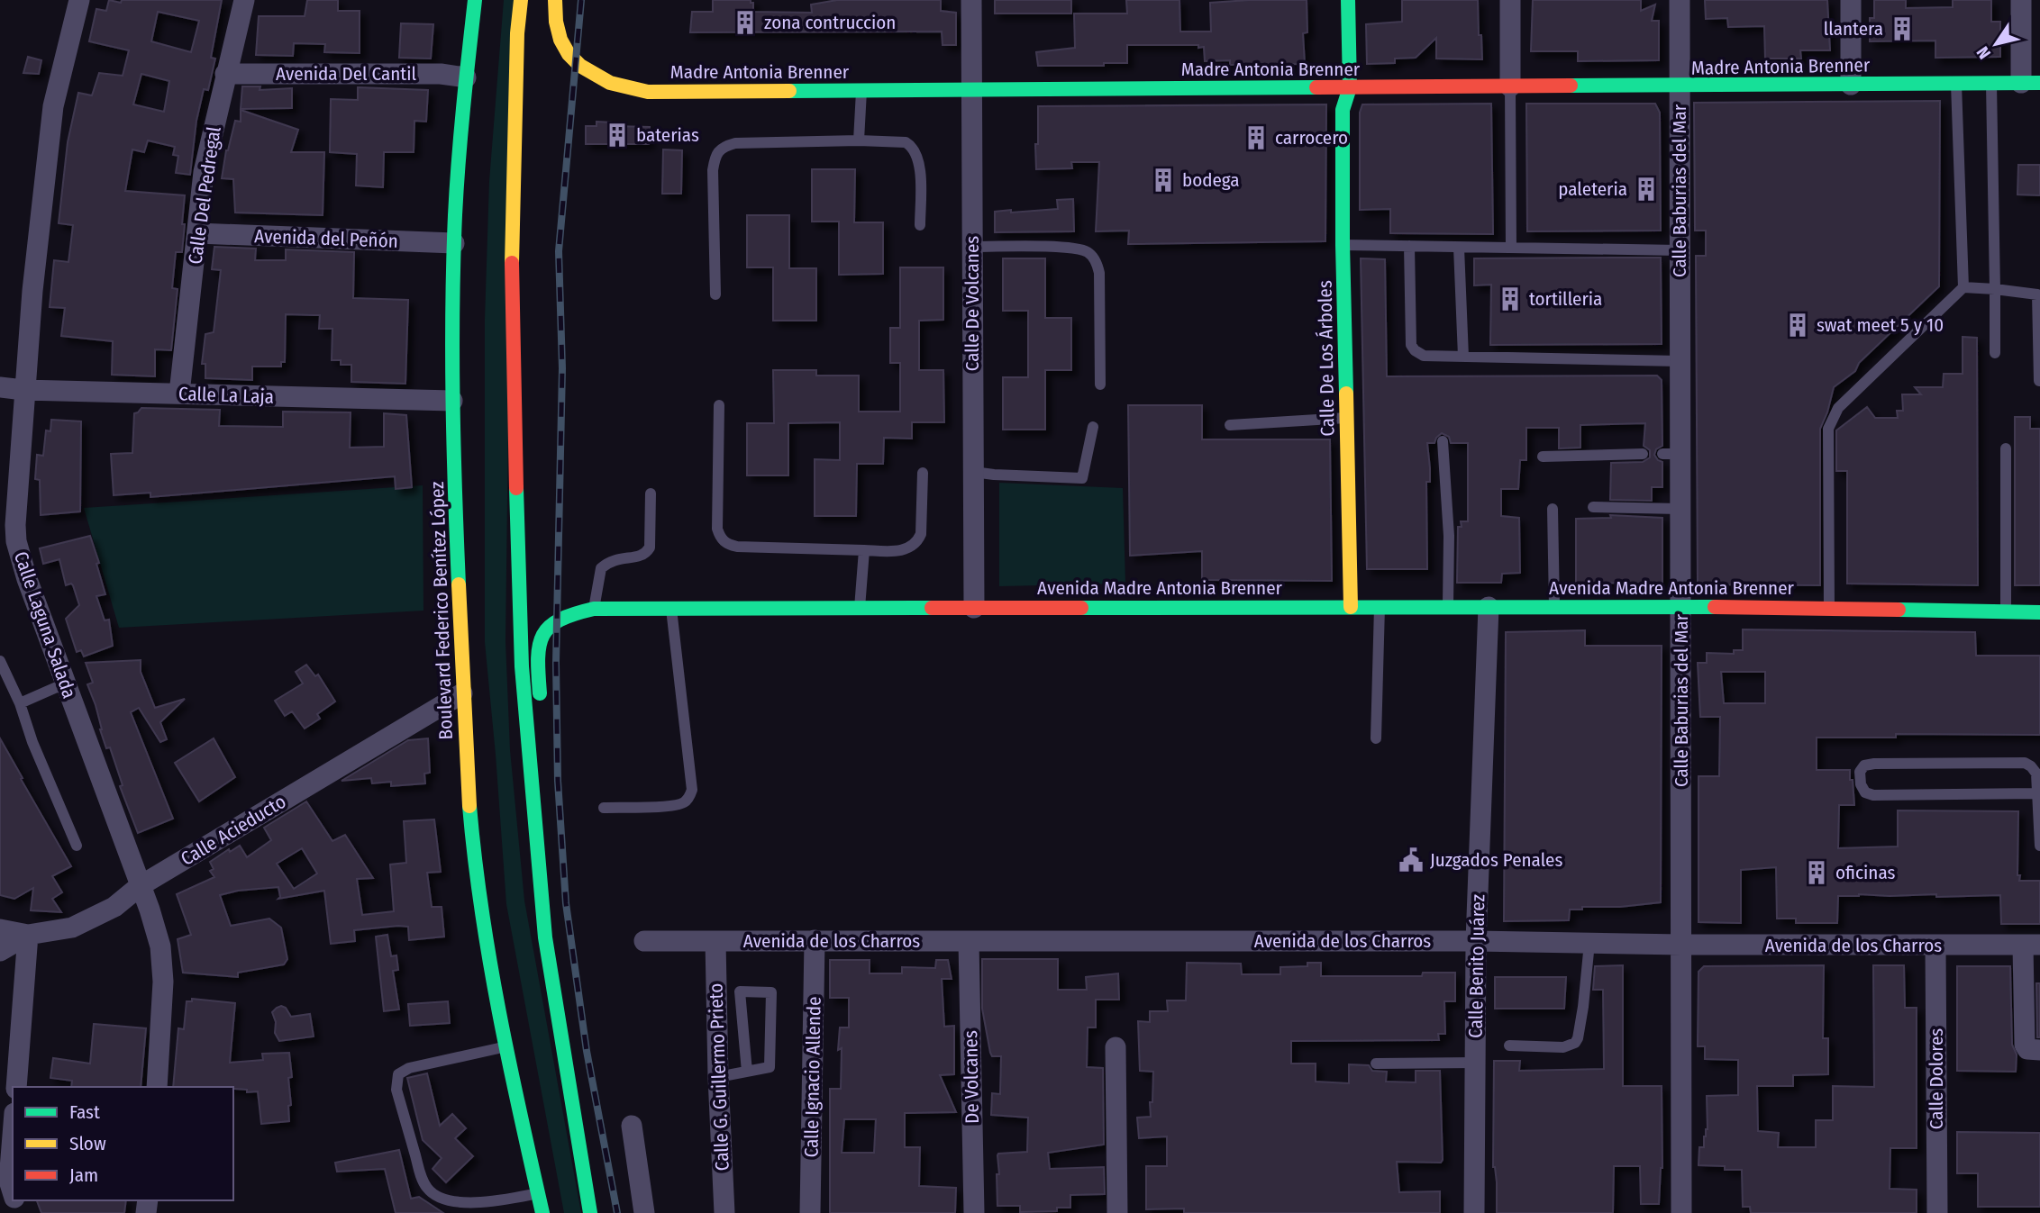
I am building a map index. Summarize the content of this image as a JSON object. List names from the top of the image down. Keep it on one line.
{"streets":{"street":["Madre Antonia Brenner","Avenida Del Cantil","Calle Baburias del Mar","Calle Del Pedregal","Avenida del Peñón","Calle De Volcanes","Calle De Los Árboles","Calle La Laja","Avenida Madre Antonia Brenner","Boulevard Federico Benítez López","Calle Laguna Salada","Calle Acieducto","Avenida de los Charros","Calle Benito Juárez","Calle G. Guillermo Prieto","Calle Ignacio Allende","De Volcanes","Calle Dolores"]},"crossings":[["Madre Antonia Brenner","Calle Baburias del Mar"],["Madre Antonia Brenner","Calle De Volcanes"],["Madre Antonia Brenner","Calle De Los Árboles"],["Avenida Del Cantil","Calle Del Pedregal"],["Avenida Del Cantil","Boulevard Federico Benítez López"],["Calle Baburias del Mar","Avenida Madre Antonia Brenner"],["Calle Baburias del Mar","Avenida de los Charros"],["Calle Del Pedregal","Avenida del Peñón"],["Calle Del Pedregal","Calle La Laja"],["Avenida del Peñón","Boulevard Federico Benítez López"],["Calle De Volcanes","Avenida Madre Antonia Brenner"],["Calle De Los Árboles","Avenida Madre Antonia Brenner"],["Calle La Laja","Boulevard Federico Benítez López"],["Calle La Laja","Calle Laguna Salada"],["Avenida Madre Antonia Brenner","Calle Benito Juárez"],["Boulevard Federico Benítez López","Calle Acieducto"],["Calle Laguna Salada","Calle Acieducto"],["Avenida de los Charros","Calle Benito Juárez"],["Avenida de los Charros","Calle G. Guillermo Prieto"],["Avenida de los Charros","Calle Ignacio Allende"],["Avenida de los Charros","De Volcanes"],["Avenida de los Charros","Calle Dolores"]],"places":{"building":["zona contruccion","llantera","baterias","carrocero","bodega","paleteria","tortilleria","swat meet 5 y 10","oficinas"],"public building":["Juzgados Penales"]},"legend":["Fast","Slow","Jam"],"north":"bottom left"}
